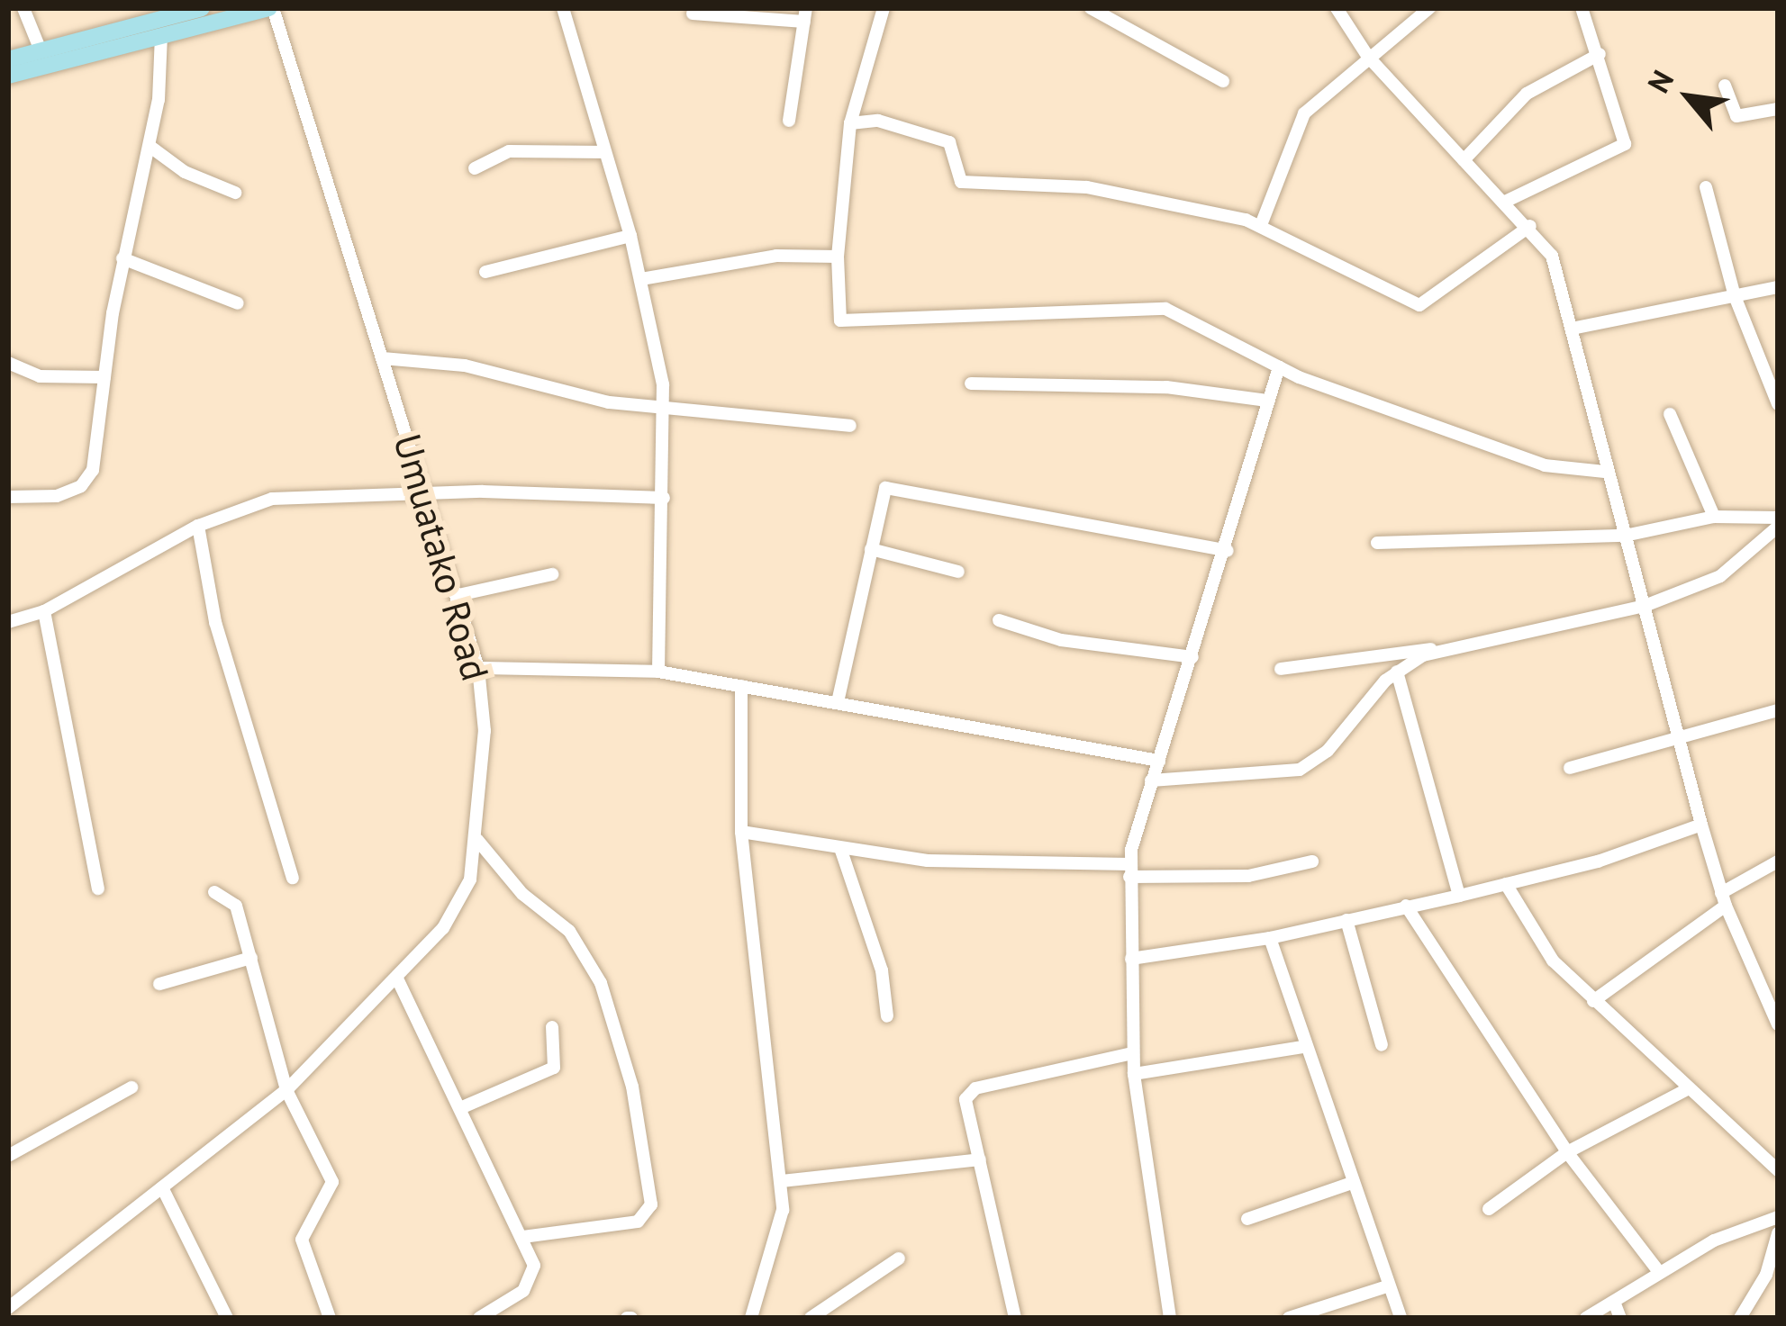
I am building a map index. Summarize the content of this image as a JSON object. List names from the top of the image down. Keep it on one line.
{"streets":{"street":["Umuatako Road"]},"north":"top left"}
